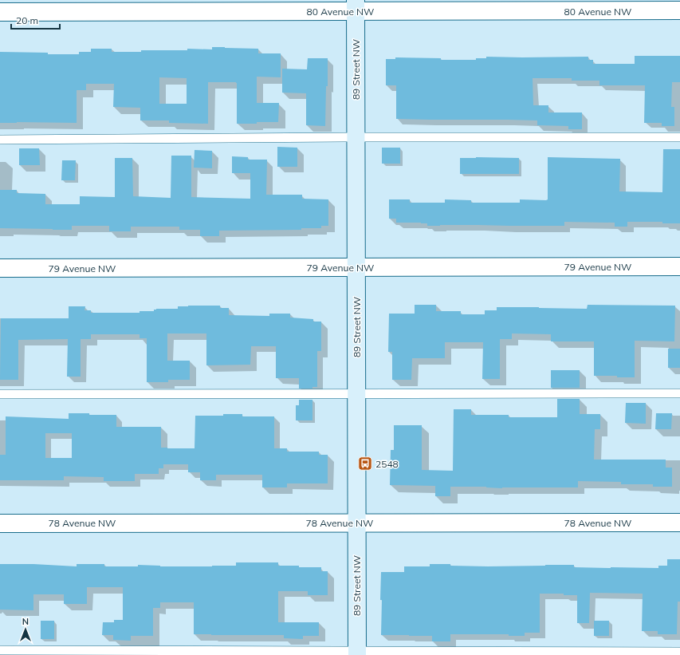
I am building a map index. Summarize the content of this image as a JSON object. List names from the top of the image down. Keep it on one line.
{"streets":{"street":["80 Avenue NW","89 Street NW","79 Avenue NW","78 Avenue NW"]},"crossings":[["80 Avenue NW","89 Street NW"],["89 Street NW","79 Avenue NW"],["89 Street NW","78 Avenue NW"]],"places":{"bus stop":["2548"]},"scale_bar":"20 m","north":"top"}
